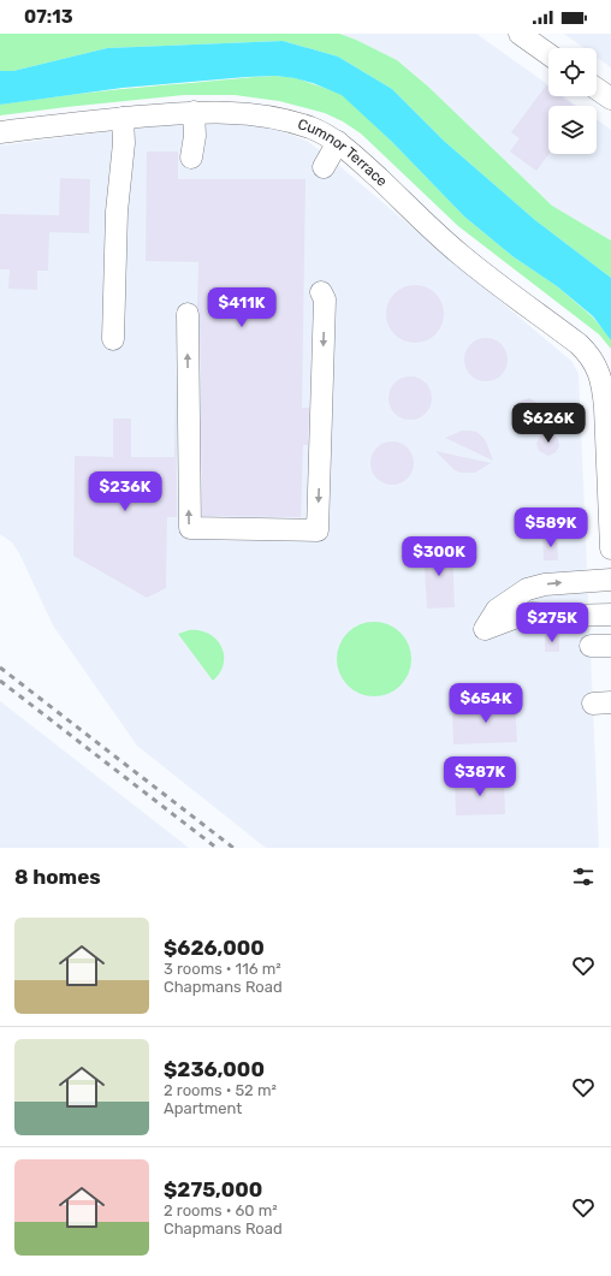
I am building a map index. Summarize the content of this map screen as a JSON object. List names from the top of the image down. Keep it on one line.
{"streets":{"street":["Cumnor Terrace"]},"page":{"status":"07:13","price":["$411K","$626K","$236K","$589K","$300K","$275K","$654K","$387K"],"heading":"8 homes","list":[{"name":"$626,000","note":"3 rooms · 116 m² · Chapmans Road"},{"name":"$236,000","note":"2 rooms · 52 m² · Apartment"},{"name":"$275,000","note":"2 rooms · 60 m² · Chapmans Road"}]}}
